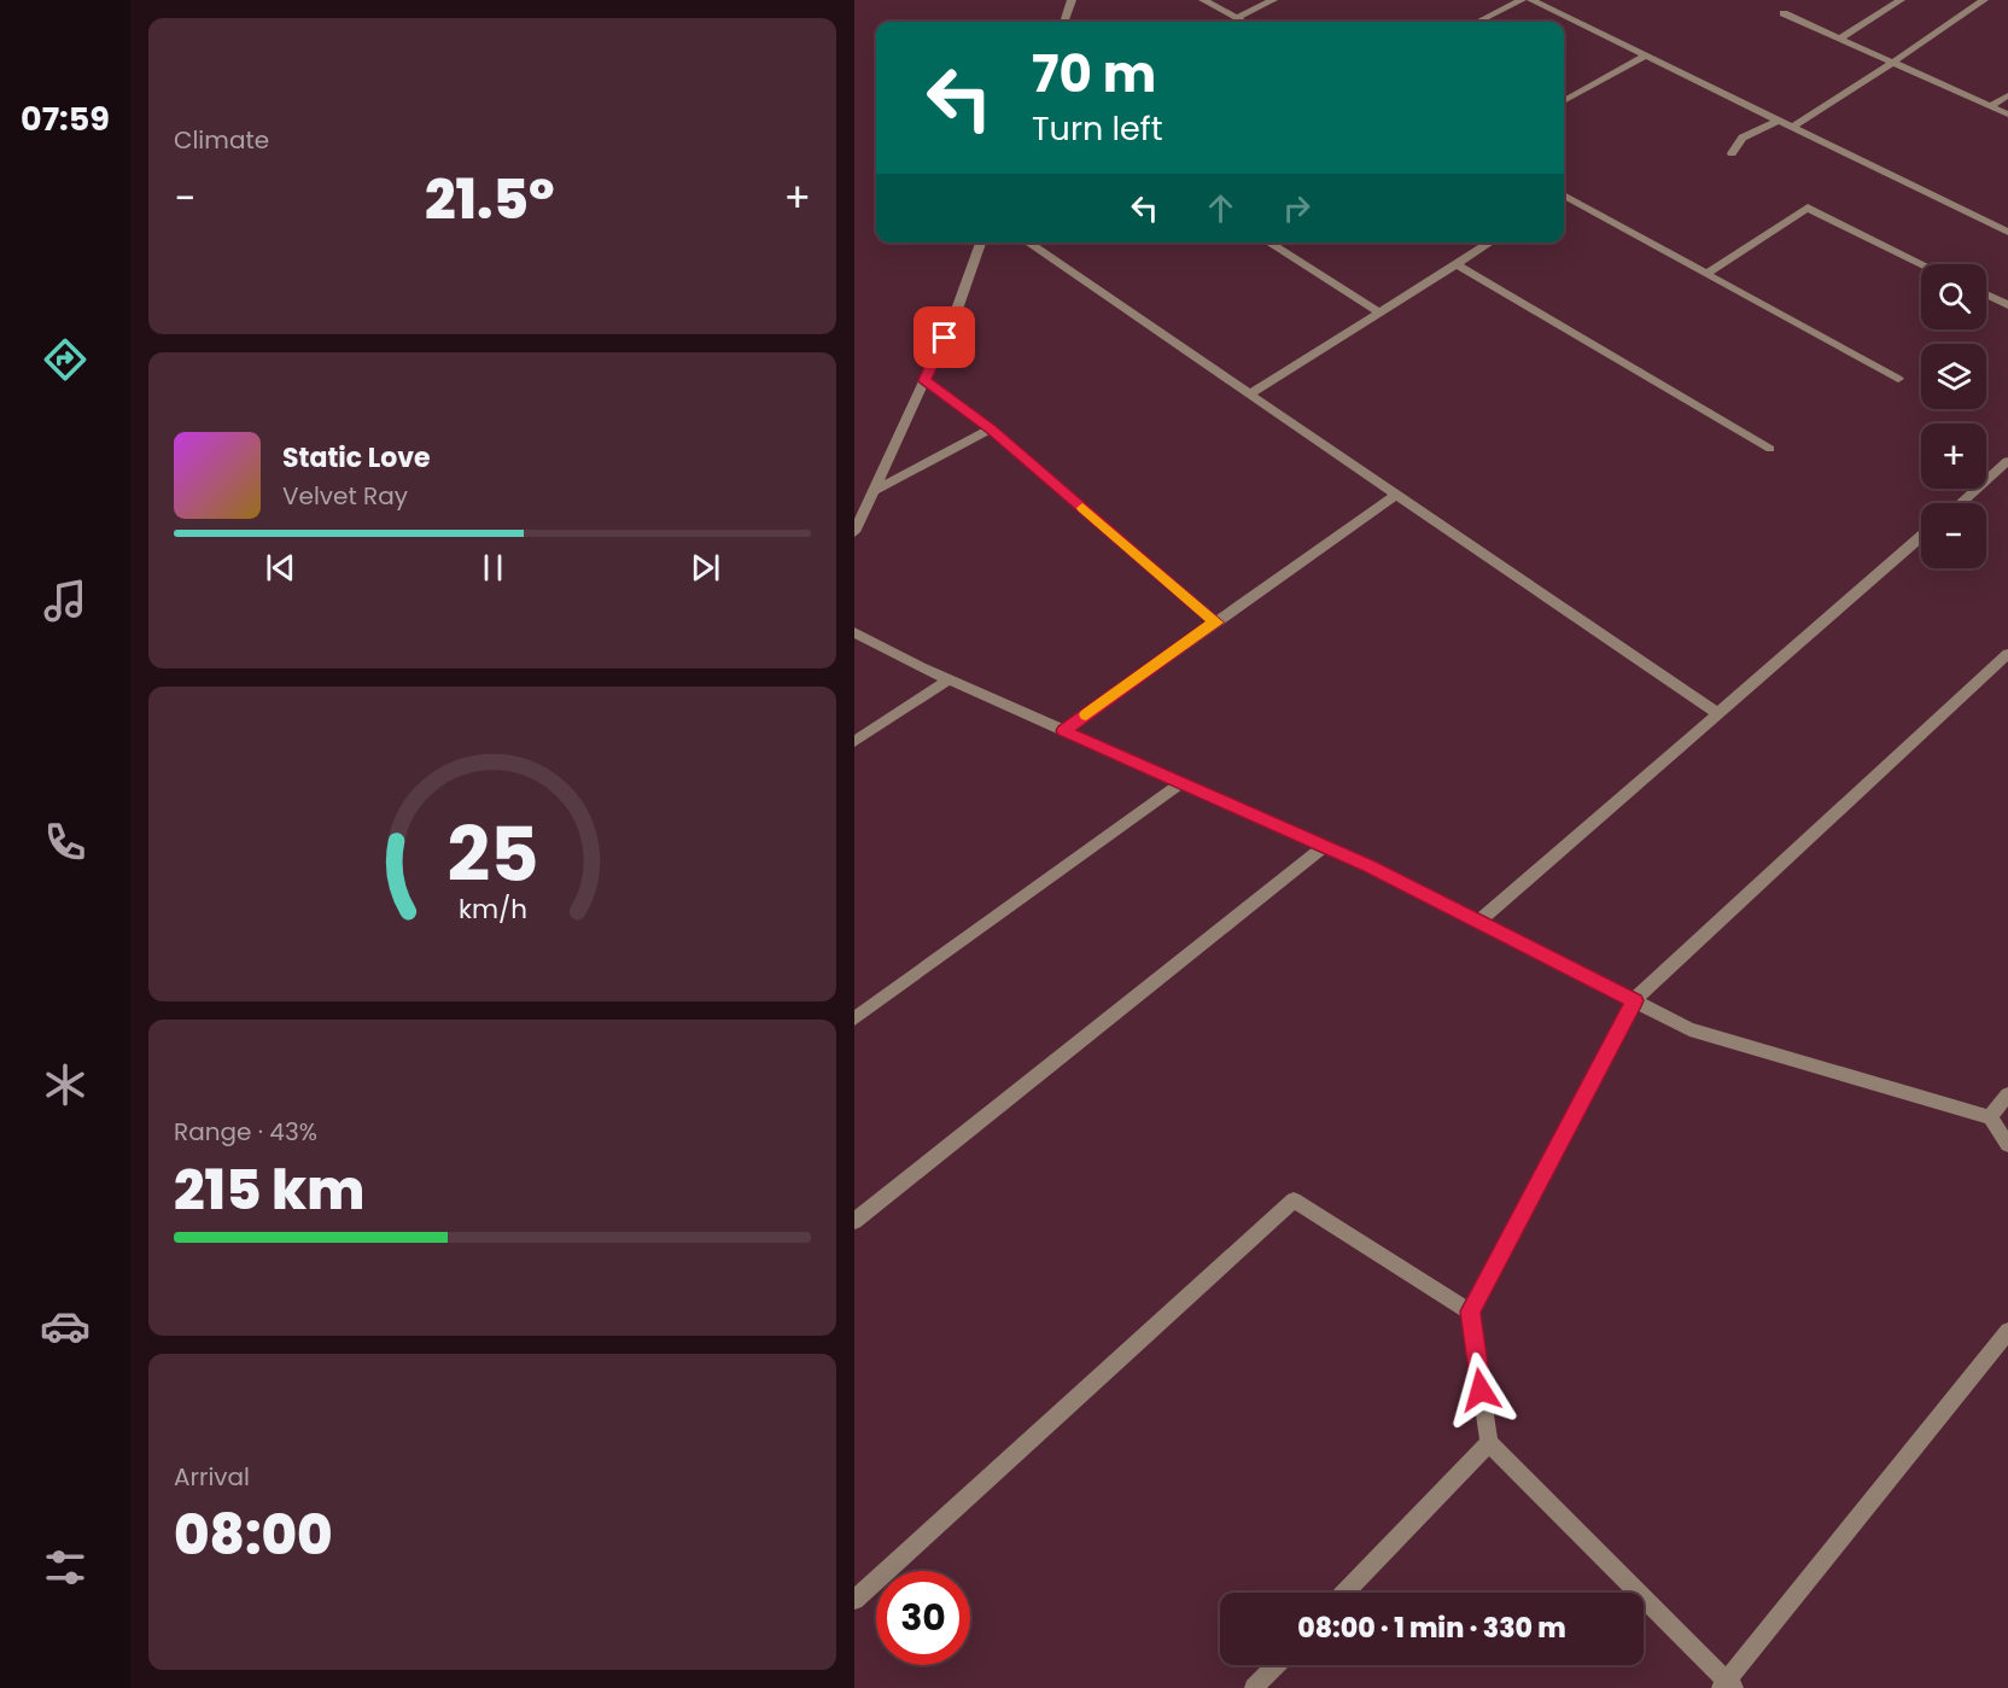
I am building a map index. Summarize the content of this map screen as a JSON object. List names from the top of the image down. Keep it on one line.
{"page":{"tabs":"07:59","tile":["Climate",["Range · 43%","215 km"],["Arrival","08:00"]],"turn":["70 m","Turn left"],"heat":["−","21.5°","+"],"map_buttons":["+","−"],"song":["Static Love","Velvet Ray"],"limit":"30","trip":"08:00 · 1 min · 330 m","gauge":["25","km/h"]}}
